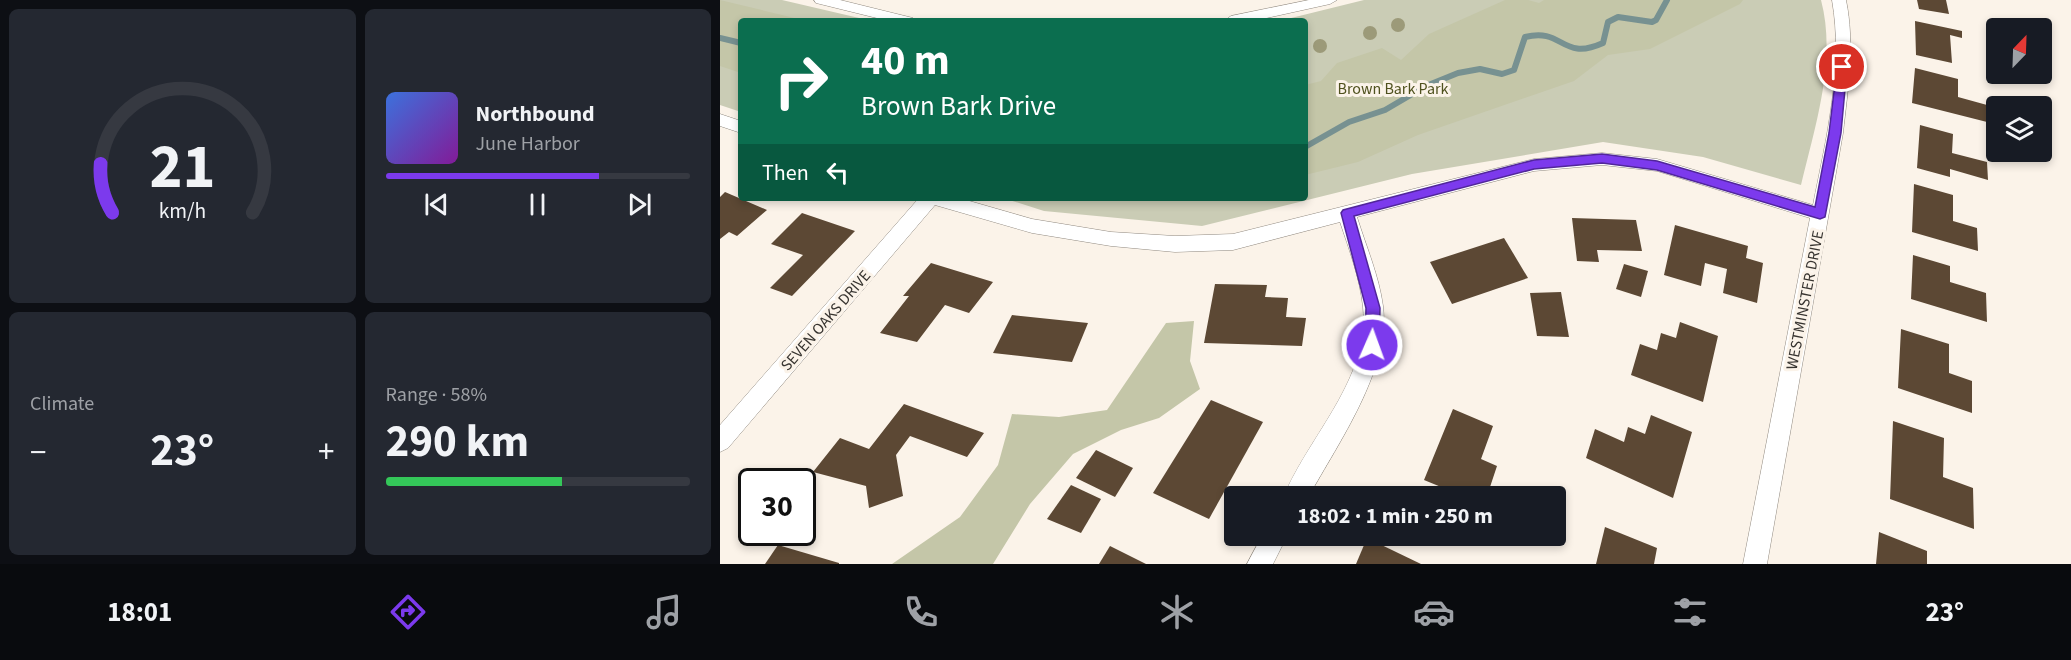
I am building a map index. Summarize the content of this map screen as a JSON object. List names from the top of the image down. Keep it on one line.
{"streets":{"street":["WESTMINSTER DRIVE","SEVEN OAKS DRIVE"]},"parks":["Brown Bark Park"],"north":"top right","page":{"turn":["40 m","Brown Bark Drive"],"song":["Northbound","June Harbor"],"then":"Then","tile":["Climate",["Range · 58%","290 km"]],"heat":["−","23°","+"],"limit":"30","trip":"18:02 · 1 min · 250 m","tabs":["18:01","23°"],"gauge":["21","km/h"]}}
